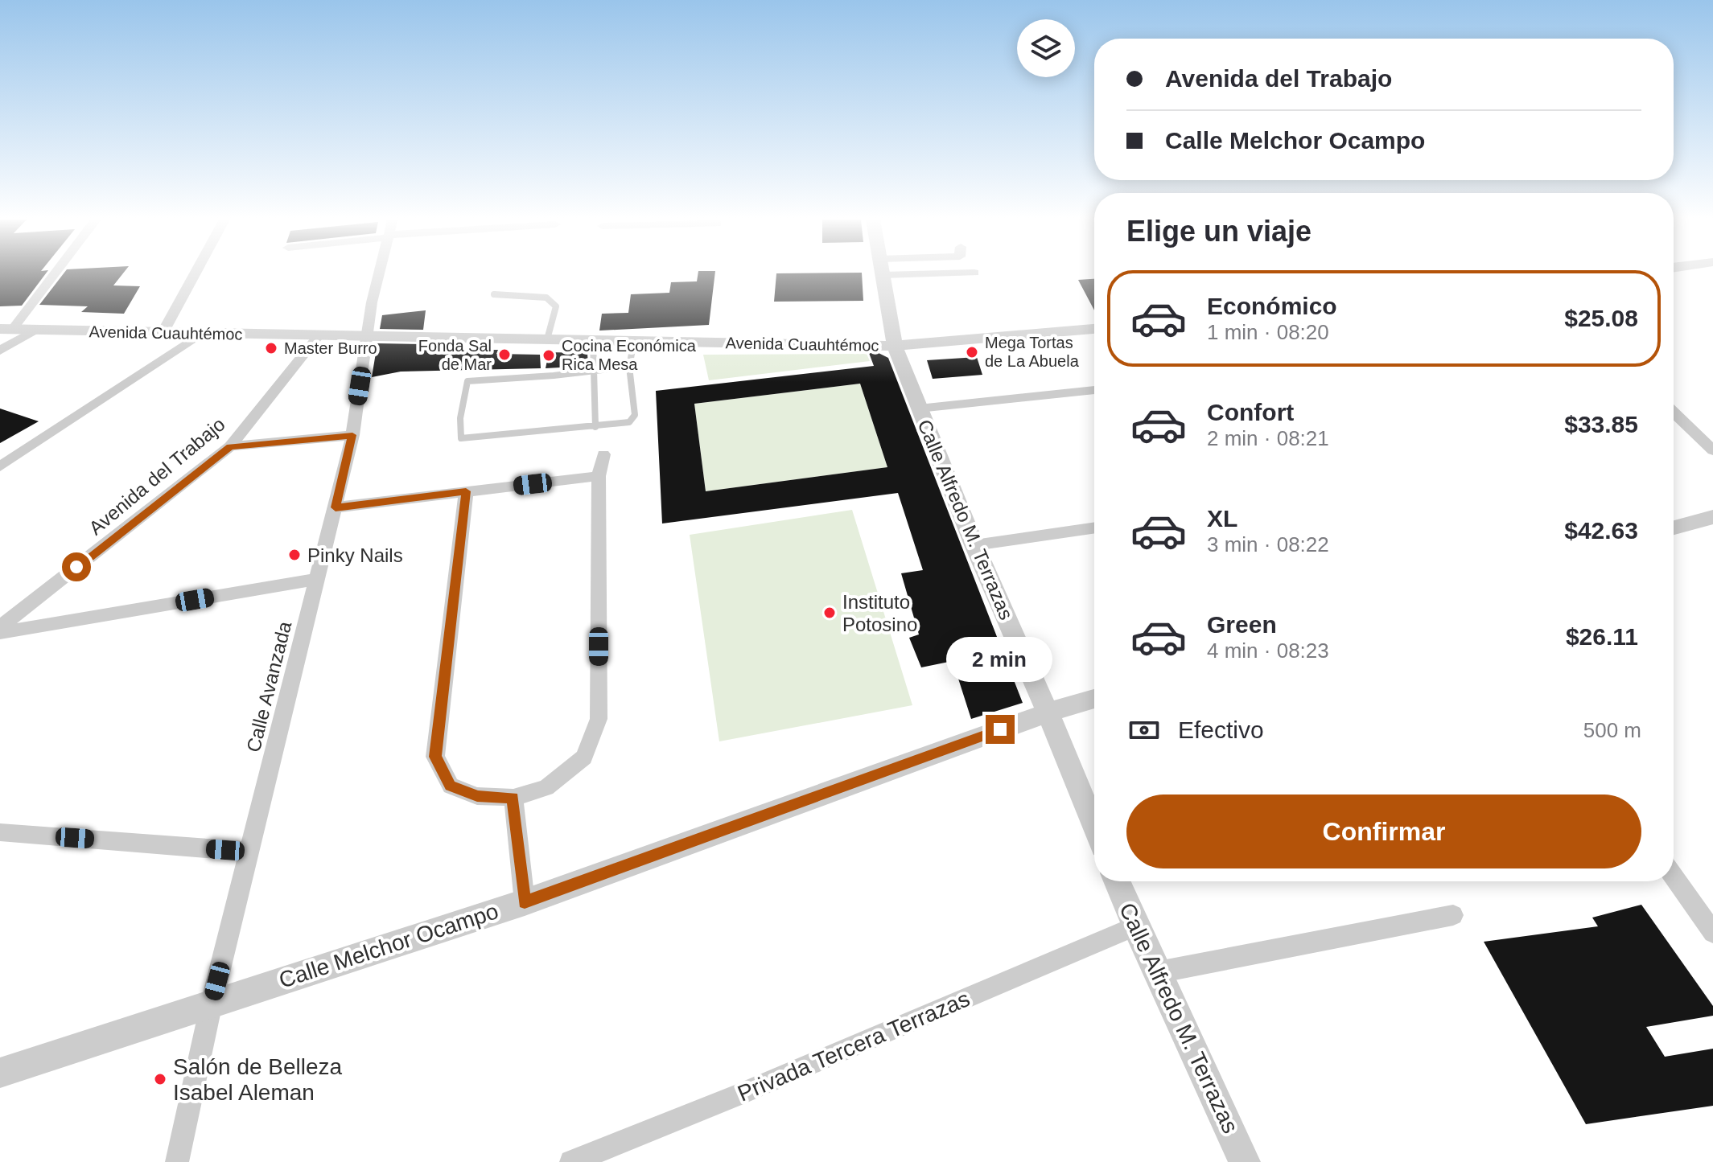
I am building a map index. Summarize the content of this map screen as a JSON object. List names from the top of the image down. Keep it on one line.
{"streets":{"street":["Avenida Cuauhtémoc","Avenida del Trabajo","Calle Alfredo M. Terrazas","Calle Avanzada","Calle Melchor Ocampo","Privada Tercera Terrazas"]},"crossings":[["Avenida Cuauhtémoc","Avenida del Trabajo"],["Avenida Cuauhtémoc","Calle Alfredo M. Terrazas"],["Avenida Cuauhtémoc","Calle Avanzada"],["Calle Alfredo M. Terrazas","Calle Melchor Ocampo"],["Calle Alfredo M. Terrazas","Privada Tercera Terrazas"],["Calle Avanzada","Calle Melchor Ocampo"]],"places":["Master Burro","Mega Tortas de La Abuela","Fonda Sal de Mar","Cocina Económica Rica Mesa","Pinky Nails","Instituto Potosino","Salón de Belleza Isabel Aleman"],"page":{"banner":["Avenida del Trabajo","Calle Melchor Ocampo"],"heading":"Elige un viaje","list":[{"name":"Económico","note":"1 min · 08:20","value":"$25.08"},{"name":"Confort","note":"2 min · 08:21","value":"$33.85"},{"name":"XL","note":"3 min · 08:22","value":"$42.63"},{"name":"Green","note":"4 min · 08:23","value":"$26.11"}],"bubble":"2 min","pay":["Efectivo","500 m"],"buttons":"Confirmar"}}
